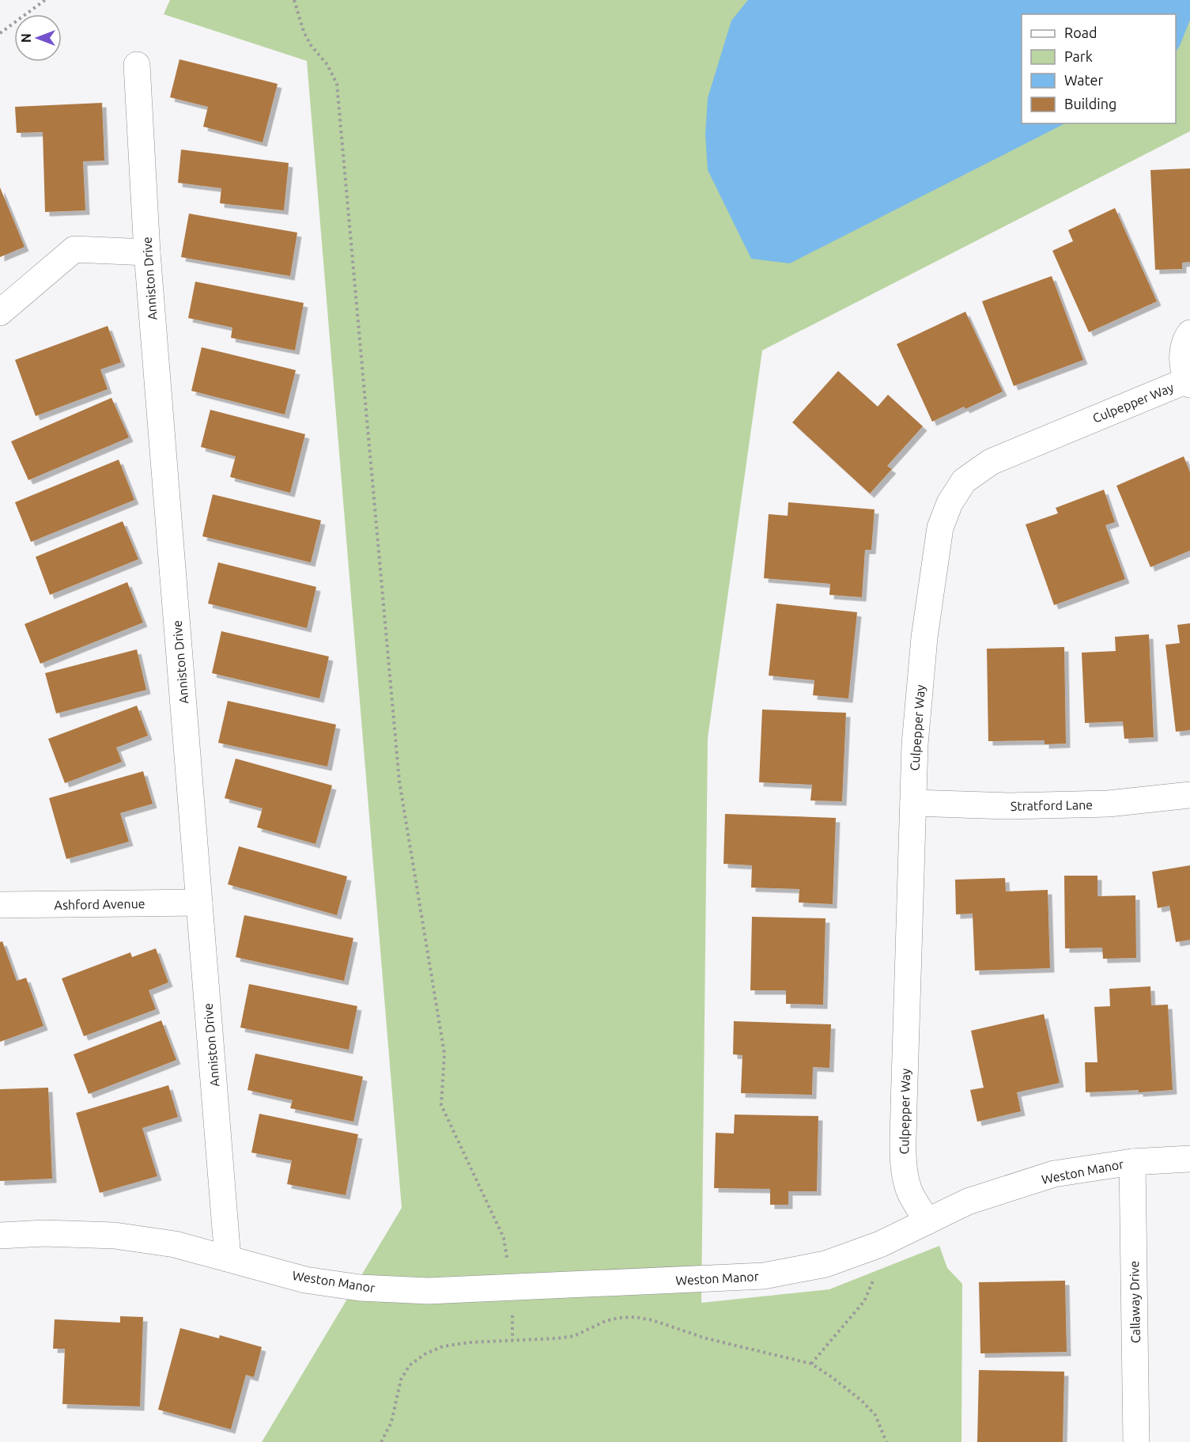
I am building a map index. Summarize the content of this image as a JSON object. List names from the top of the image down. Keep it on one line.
{"streets":{"street":["Anniston Drive","Culpepper Way","Stratford Lane","Ashford Avenue","Weston Manor","Callaway Drive"]},"crossings":[["Anniston Drive","Ashford Avenue"],["Anniston Drive","Weston Manor"],["Culpepper Way","Stratford Lane"],["Culpepper Way","Weston Manor"],["Weston Manor","Callaway Drive"]],"legend":["Road","Park","Water","Building"],"north":"left"}
